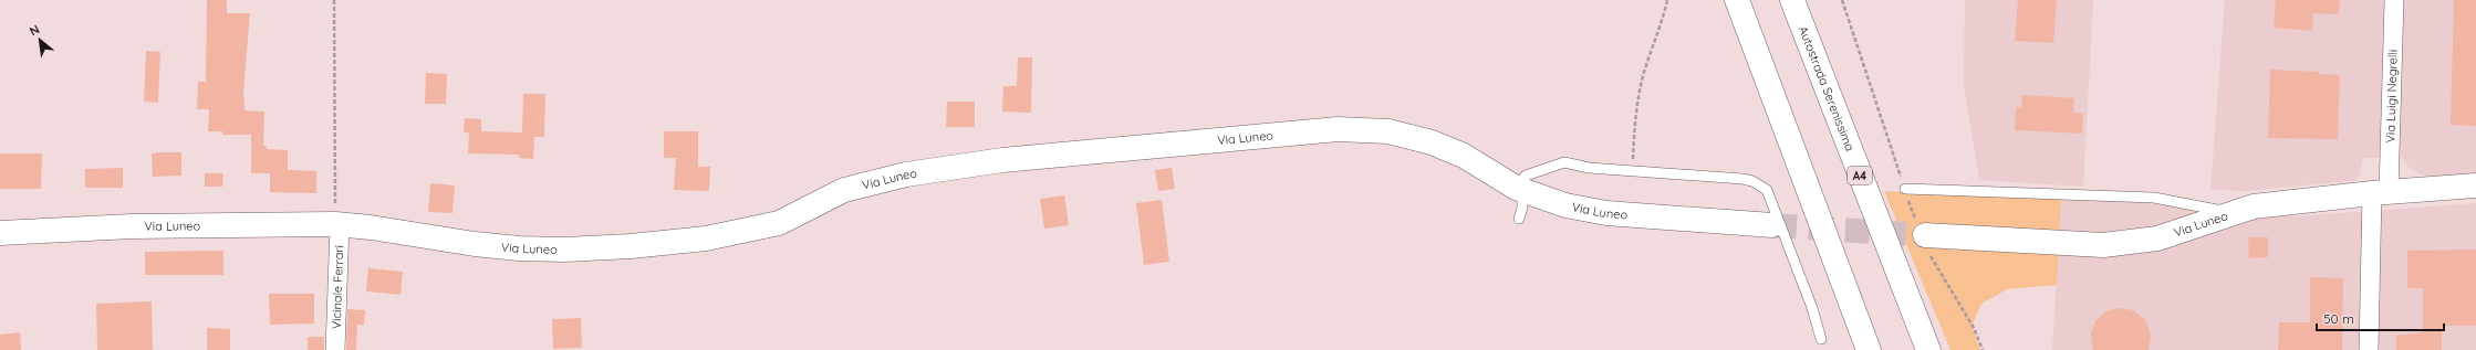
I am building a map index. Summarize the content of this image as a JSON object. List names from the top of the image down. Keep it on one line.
{"streets":{"main road":["Autostrada Serenissima","Via Luneo","A4"],"street":["Via Luigi Negrelli","Vicinale Ferrari"]},"crossings":[["Via Luigi Negrelli","Via Luneo"],["Via Luneo","Vicinale Ferrari"]],"scale_bar":"50 m","north":"top left"}
